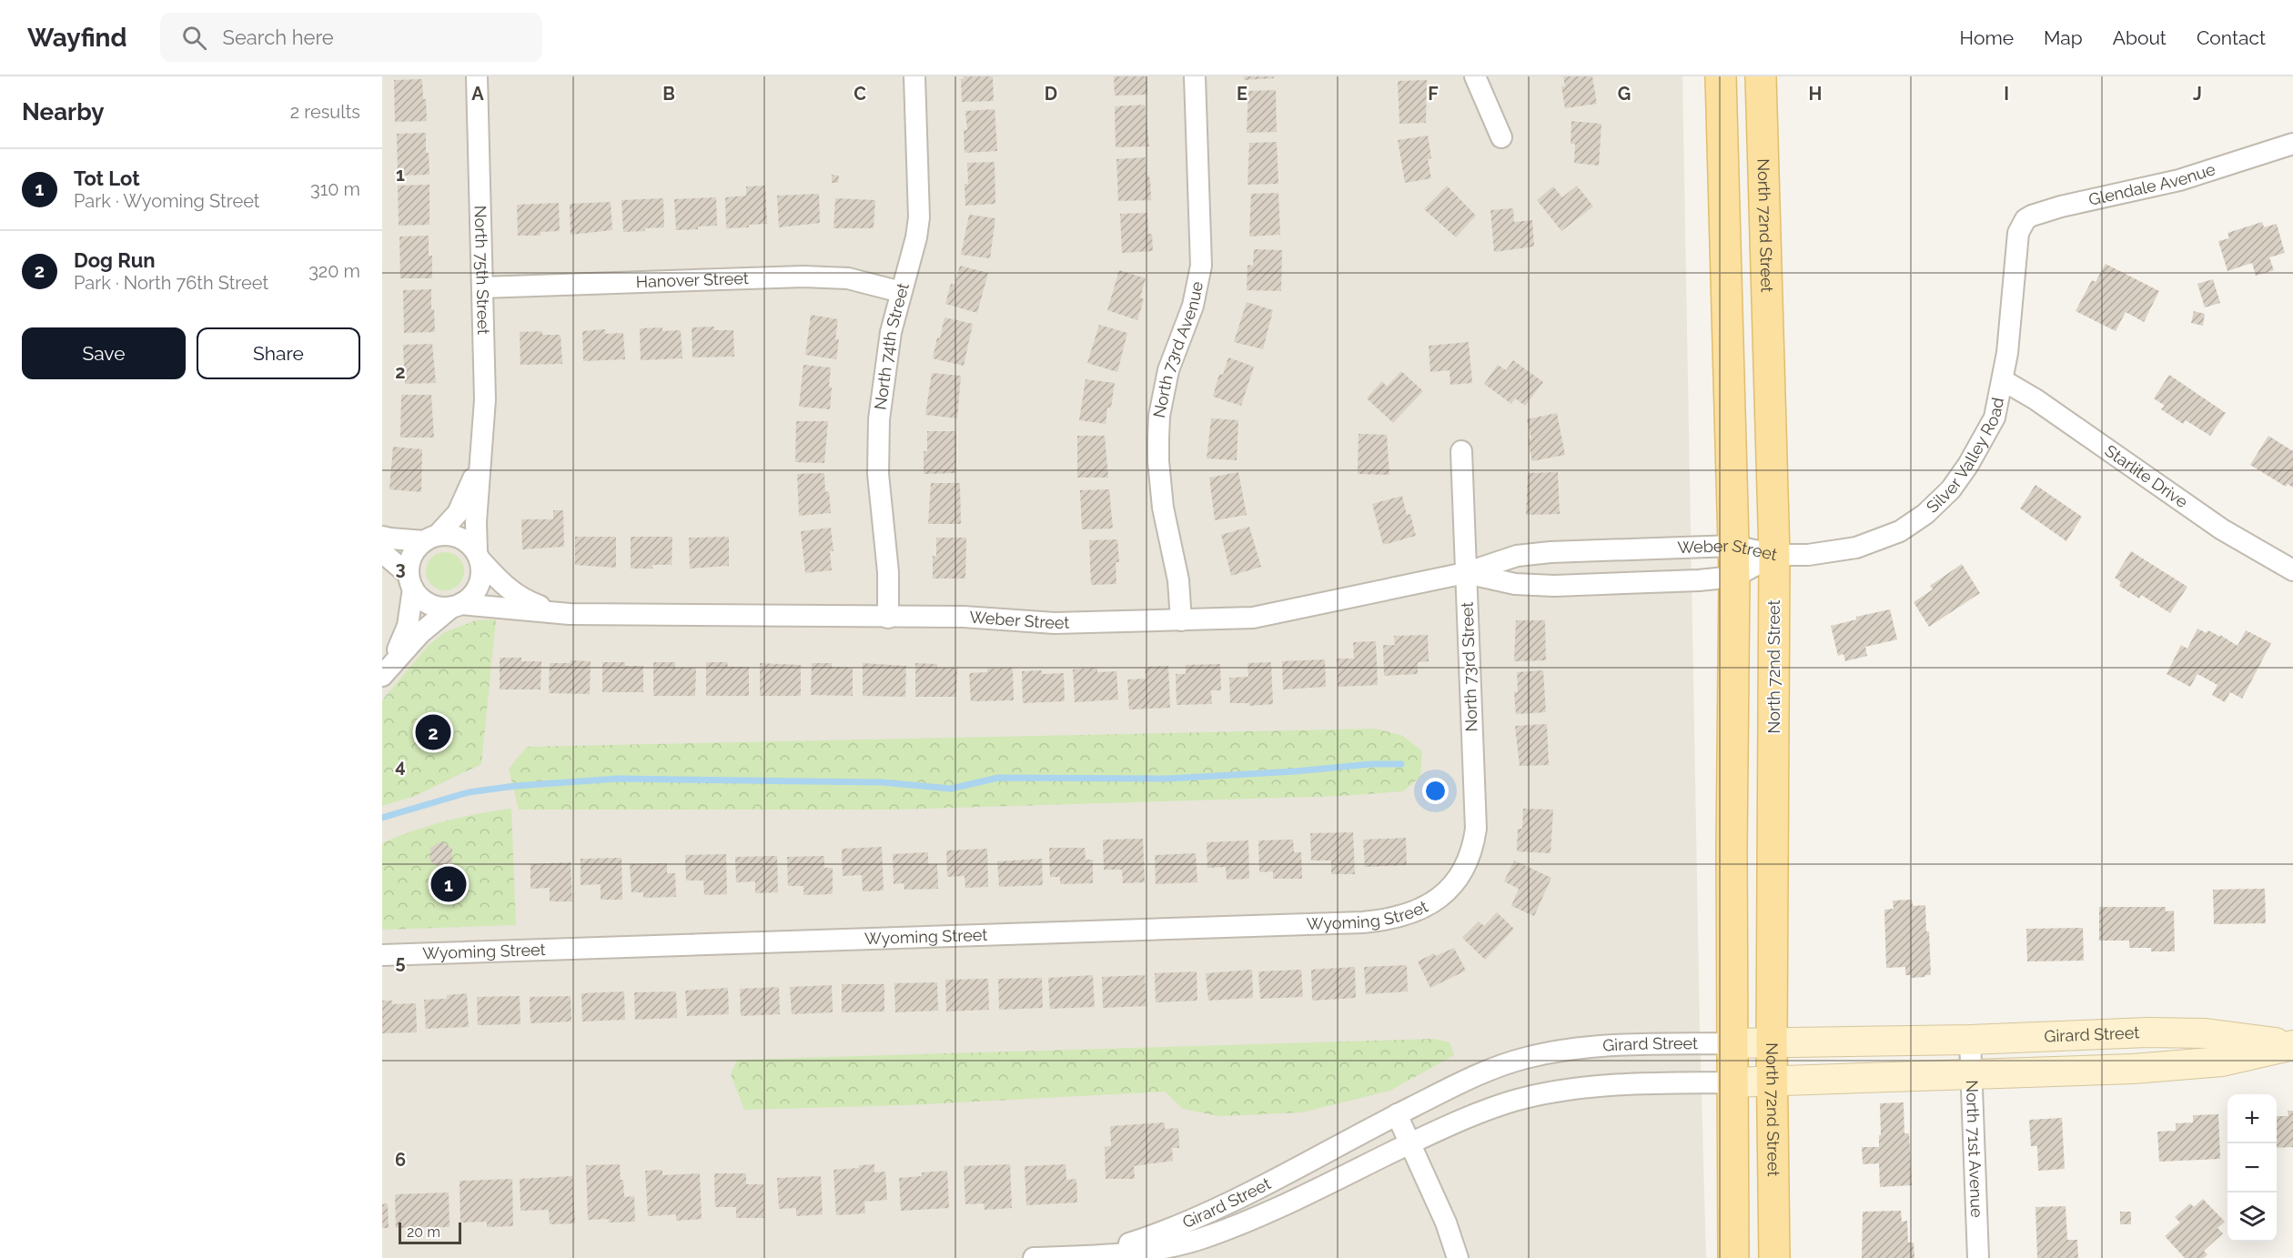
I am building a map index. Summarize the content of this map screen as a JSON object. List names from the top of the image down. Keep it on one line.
{"streets":{"main road":["North 72nd Street"],"street":["Glendale Avenue","North 75th Street","Hanover Street","North 74th Street","North 73rd Avenue","Silver Valley Road","Starlite Drive","Weber Street","North 73rd Street","Wyoming Street","Girard Street","North 71st Avenue"]},"crossings":[["Glendale Avenue","Silver Valley Road"],["North 72nd Street","Silver Valley Road"],["North 72nd Street","Weber Street"],["North 72nd Street","Girard Street"],["North 75th Street","Hanover Street"],["North 75th Street","Weber Street"],["Hanover Street","North 74th Street"],["North 74th Street","Weber Street"],["North 73rd Avenue","Weber Street"],["Silver Valley Road","Starlite Drive"],["Silver Valley Road","Weber Street"],["Weber Street","North 73rd Street"],["North 73rd Street","Wyoming Street"],["Girard Street","North 71st Avenue"]],"scale_bar":"20 m","page":{"header":"Wayfind","search":"Search here","nav":["Home","Map","About","Contact"],"heading":["Nearby","2 results"],"list":[{"mark":"1","name":"Tot Lot","note":"Park · Wyoming Street","value":"310 m"},{"mark":"2","name":"Dog Run","note":"Park · North 76th Street","value":"320 m"}],"buttons":["Save","Share"],"pins":["2","1"],"map_buttons":["+","−"],"scale":"20 m"},"grid":{"columns":["A","B","C","D","E","F","G","H","I","J"],"rows":["1","2","3","4","5","6"]}}
